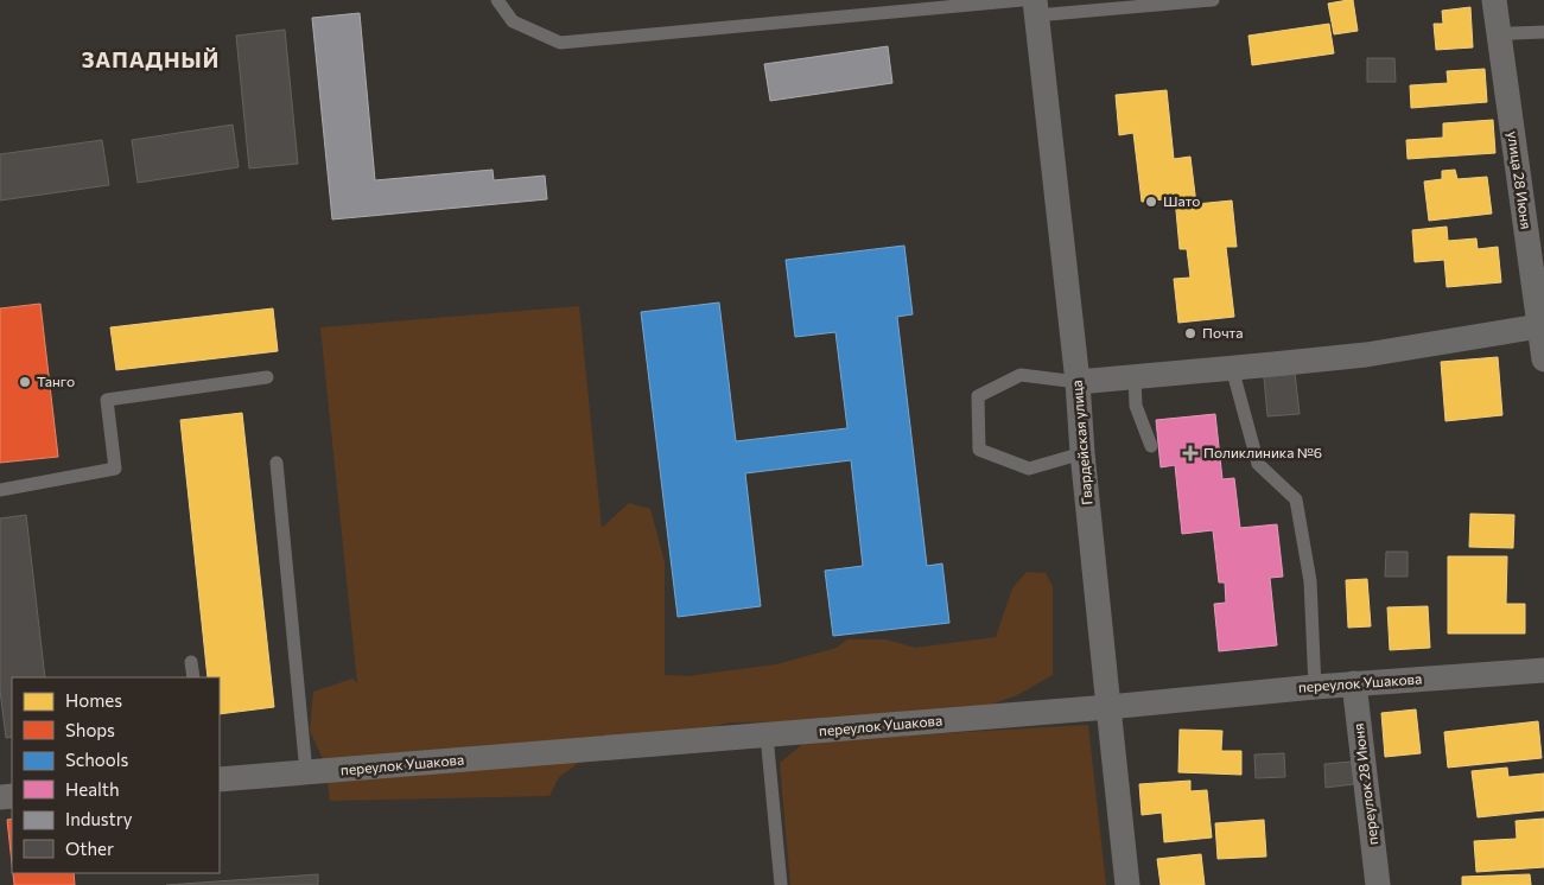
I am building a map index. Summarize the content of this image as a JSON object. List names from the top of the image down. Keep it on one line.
{"streets":{"street":["улица 28 Июня","Гвардейская улица","переулок Ушакова","переулок 28 Июня"]},"crossings":[["Гвардейская улица","переулок Ушакова"],["переулок Ушакова","переулок 28 Июня"]],"districts":["ЗАПАДНЫЙ"],"places":{"other":["Шато","Почта","Танго"],"health":["Поликлиника №6"]},"legend":["Homes","Shops","Schools","Health","Industry","Other"]}
